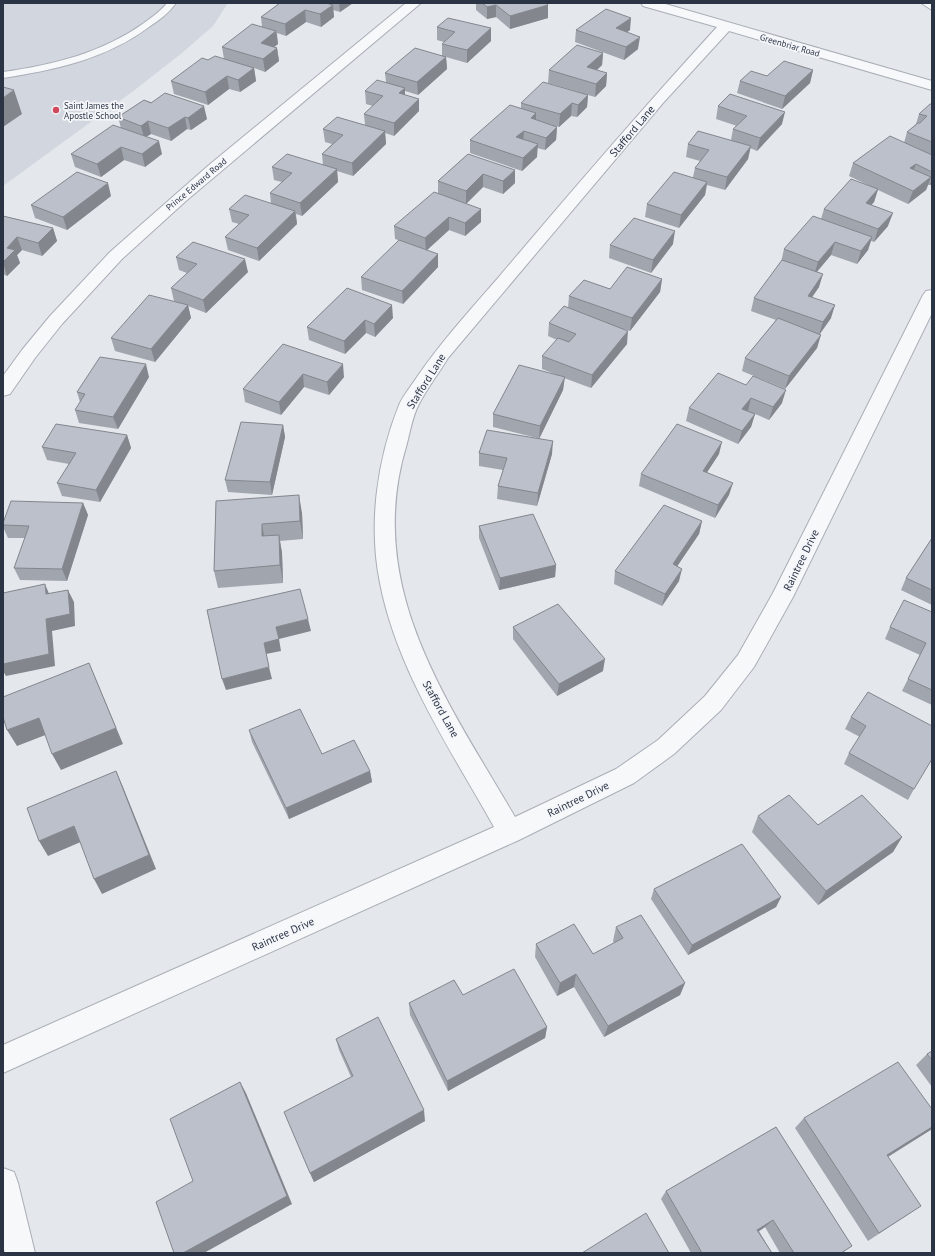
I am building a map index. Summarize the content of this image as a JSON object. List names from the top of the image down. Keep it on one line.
{"streets":{"street":["Greenbriar Road","Stafford Lane","Prince Edward Road","Raintree Drive"]},"crossings":[["Greenbriar Road","Stafford Lane"],["Stafford Lane","Raintree Drive"]],"places":["Saint James the Apostle School"]}
